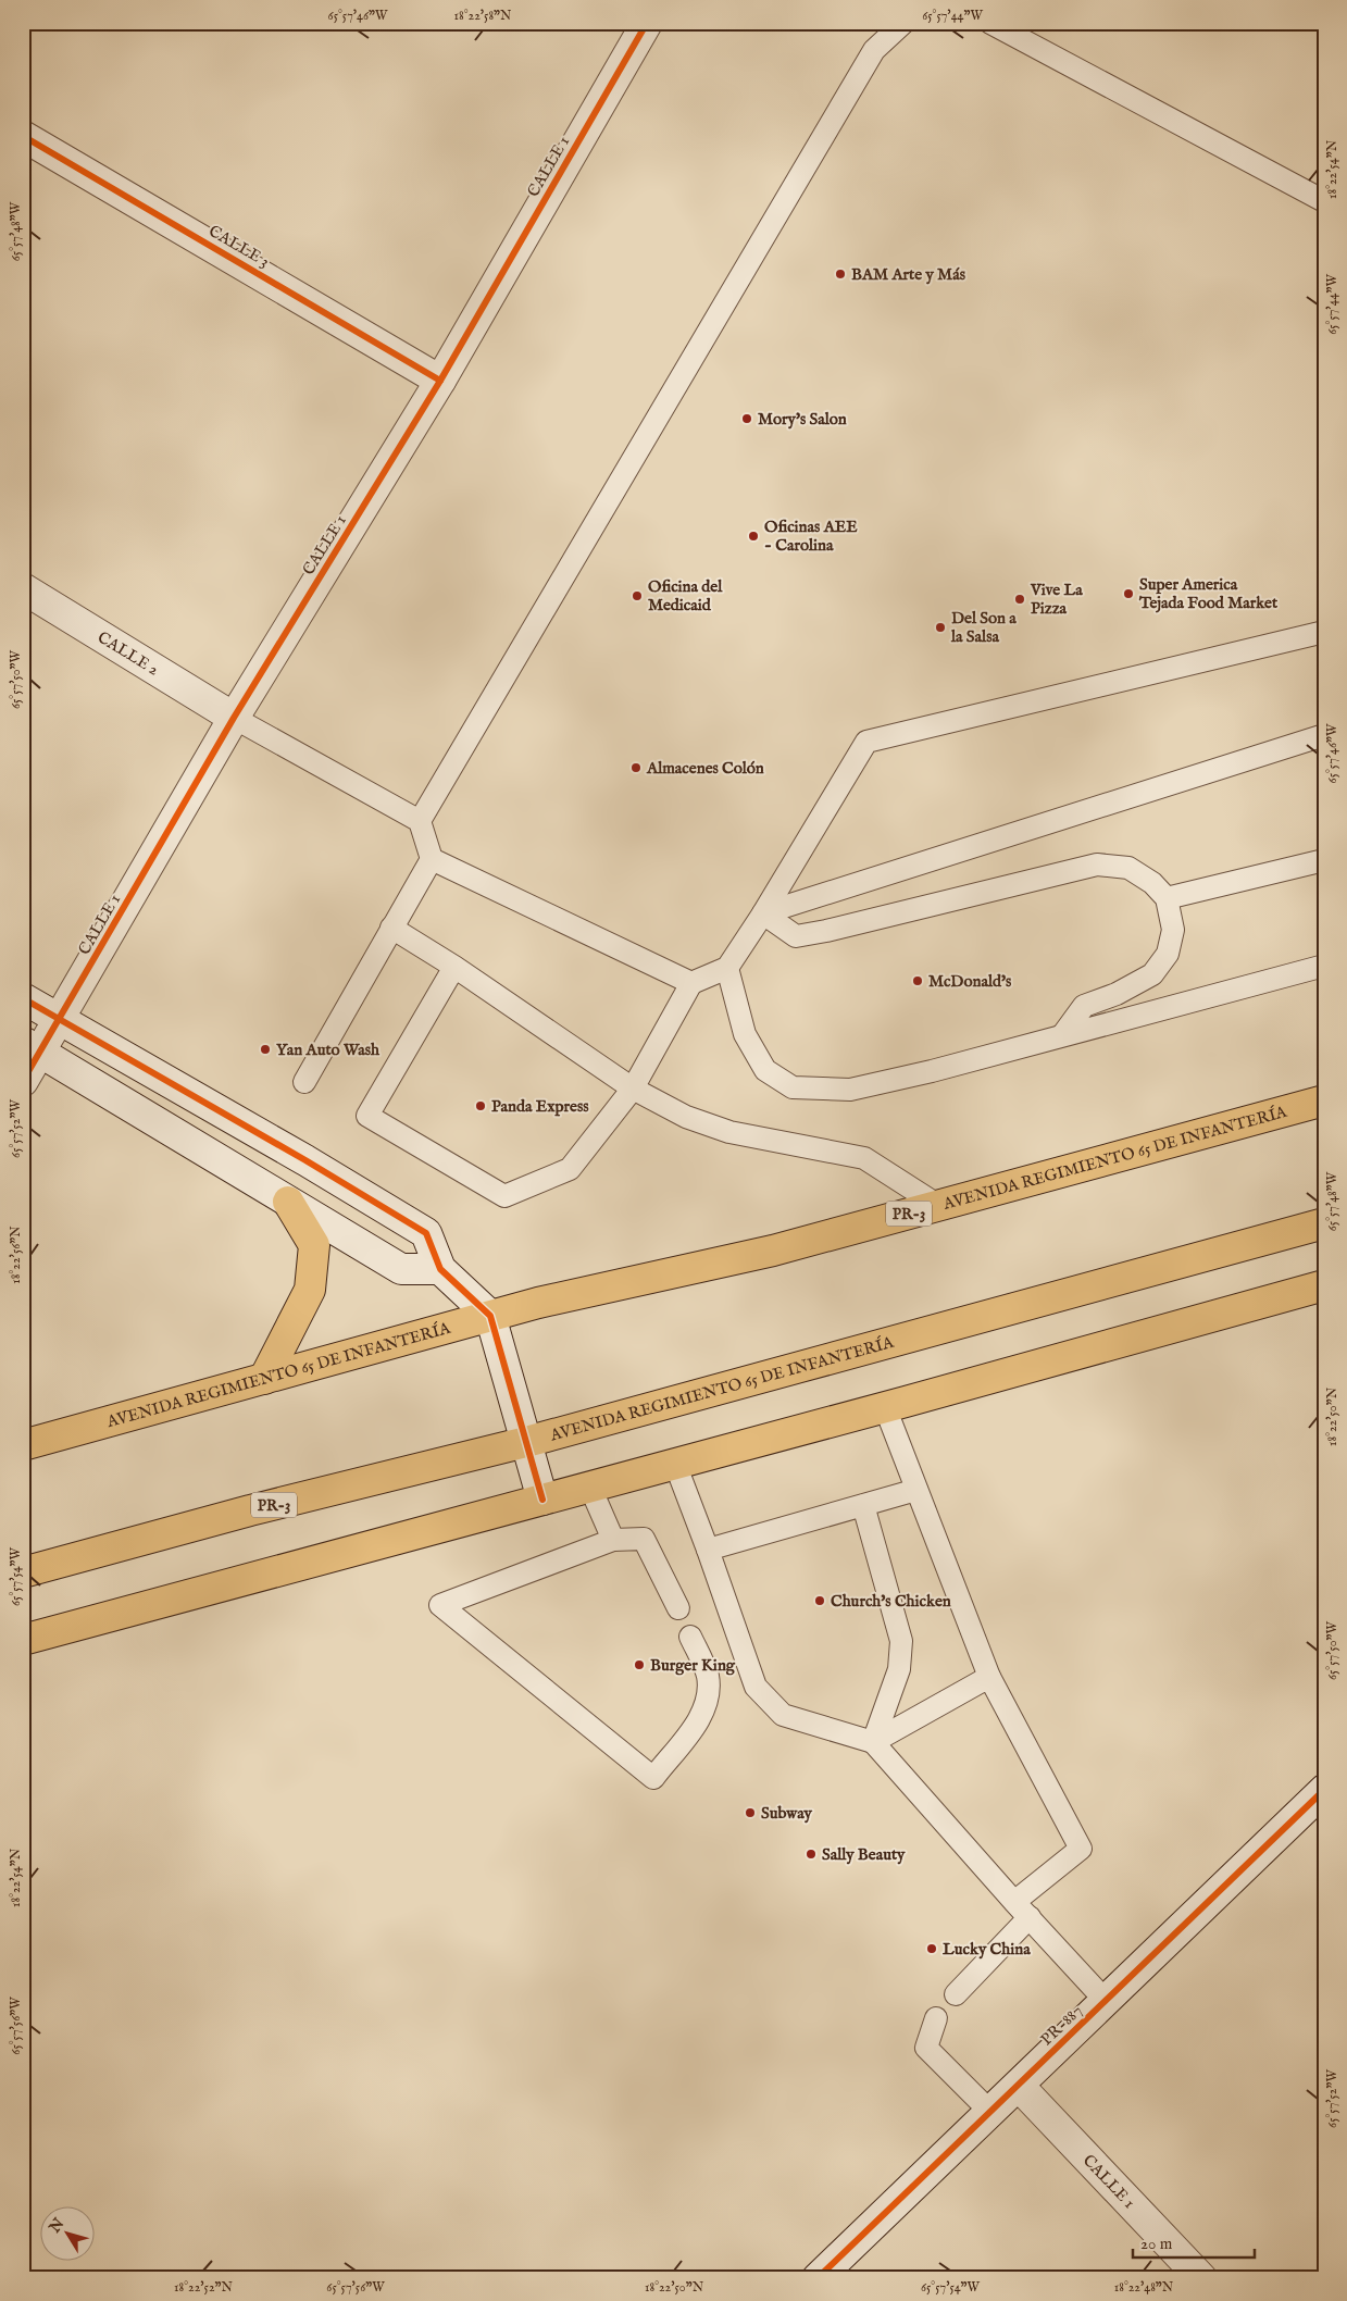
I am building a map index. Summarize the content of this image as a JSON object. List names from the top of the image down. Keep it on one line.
{"streets":{"main road":["AVENIDA REGIMIENTO 65 DE INFANTERÍA","PR-3"],"street":["CALLE 1","CALLE 3","CALLE 2","PR-887"]},"crossings":[["CALLE 1","CALLE 3"],["CALLE 1","CALLE 2"],["CALLE 1","PR-887"]],"places":["BAM Arte y Más","Mory's Salon","Oficinas AEE - Carolina","Super America Tejada Food Market","Oficina del Medicaid","Vive La Pizza","Del Son a la Salsa","Almacenes Colón","McDonald's","Yan Auto Wash","Panda Express","Church's Chicken","Burger King","Subway","Sally Beauty","Lucky China"],"scale_bar":"20 m","north":"top left","coordinates":["65°57'46\"W","18°22'58\"N","65°57'44\"W","18°22'54\"N","65°57'48\"W","65°57'50\"W","65°57'52\"W","18°22'56\"N","18°22'50\"N","65°57'54\"W","65°57'56\"W","18°22'52\"N","18°22'48\"N"]}
